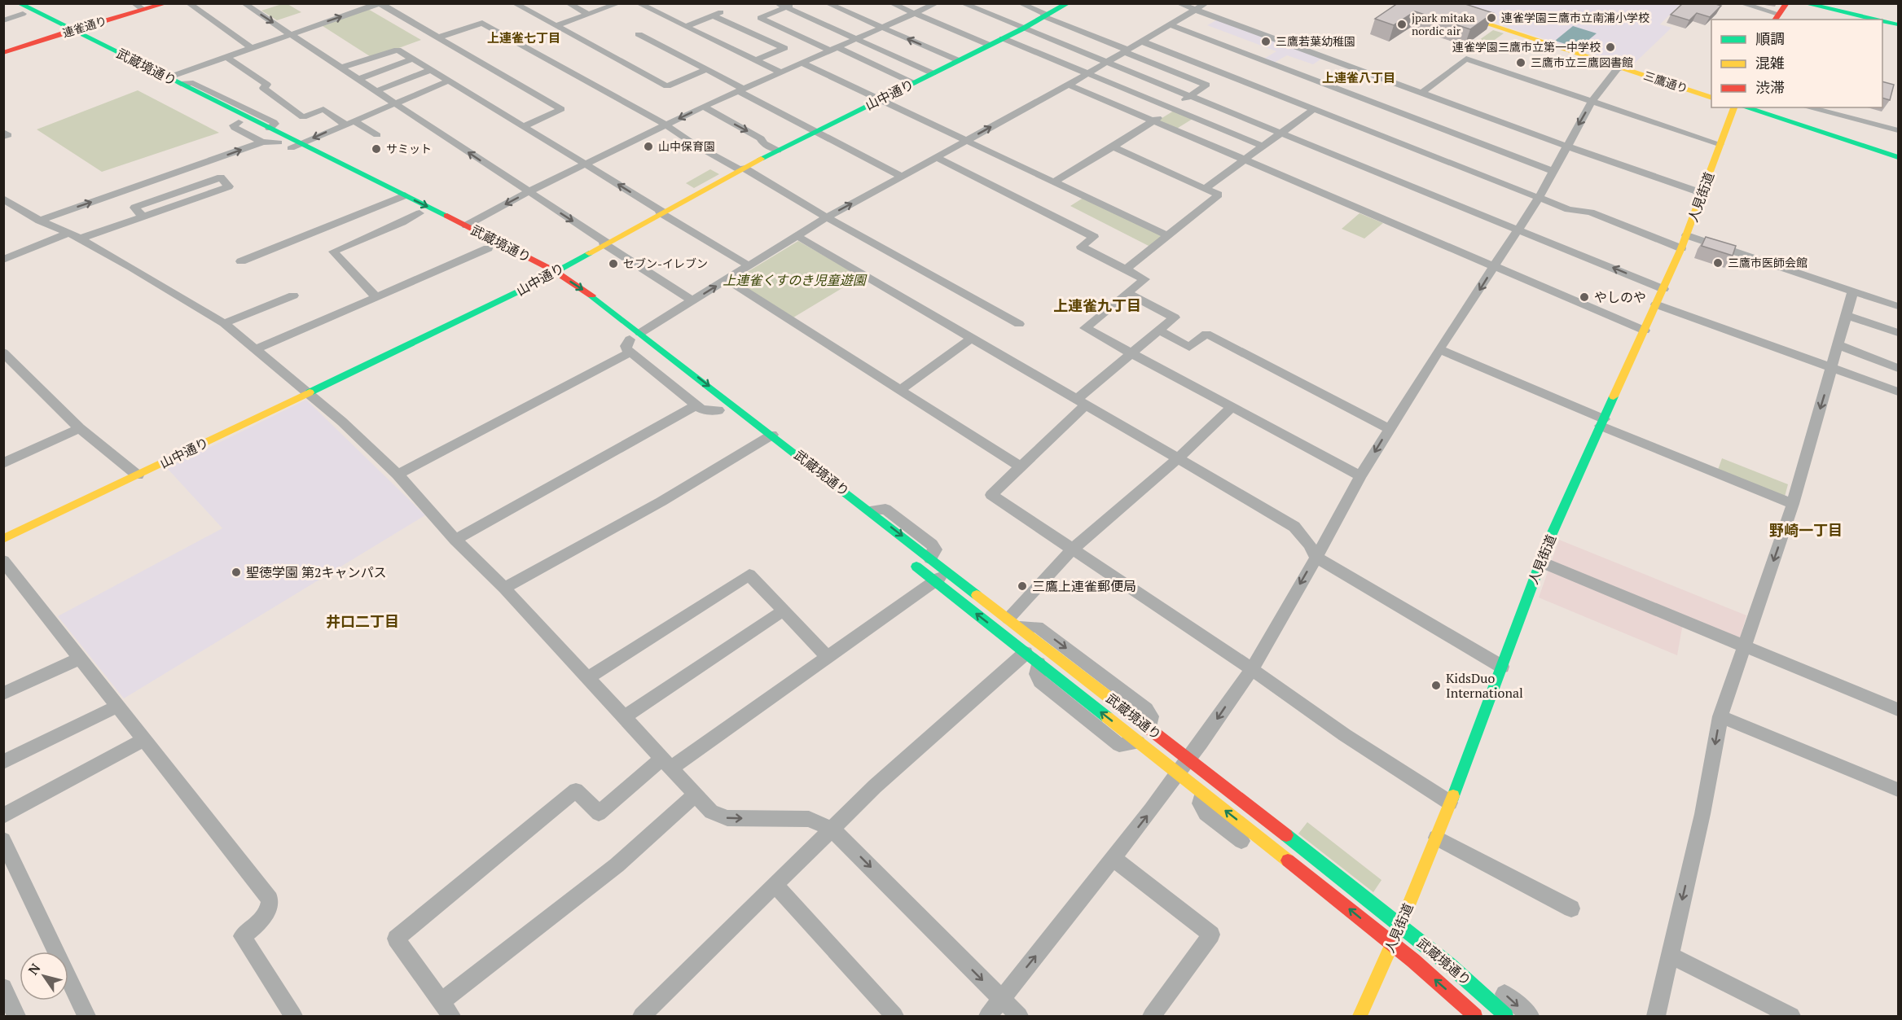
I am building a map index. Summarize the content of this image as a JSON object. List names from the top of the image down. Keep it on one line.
{"streets":{"main road":["連雀通り","武蔵境通り","三鷹通り","山中通り","人見街道"]},"crossings":[["連雀通り","武蔵境通り"],["武蔵境通り","山中通り"],["武蔵境通り","人見街道"]],"districts":["上連雀七丁目","上連雀八丁目","上連雀九丁目","野崎一丁目","井口二丁目"],"parks":["上連雀くすのき児童遊園"],"places":["連雀学園三鷹市立南浦小学校","jpark mitaka nordic air","三鷹若葉幼稚園","連雀学園三鷹市立第一中学校","三鷹市立三鷹図書館","山中保育園","サミット","三鷹市医師会館","セブン-イレブン","やしのや","聖徳学園 第2キャンパス","三鷹上連雀郵便局","KidsDuo International"],"legend":["順調","混雑","渋滞"],"north":"top left"}
